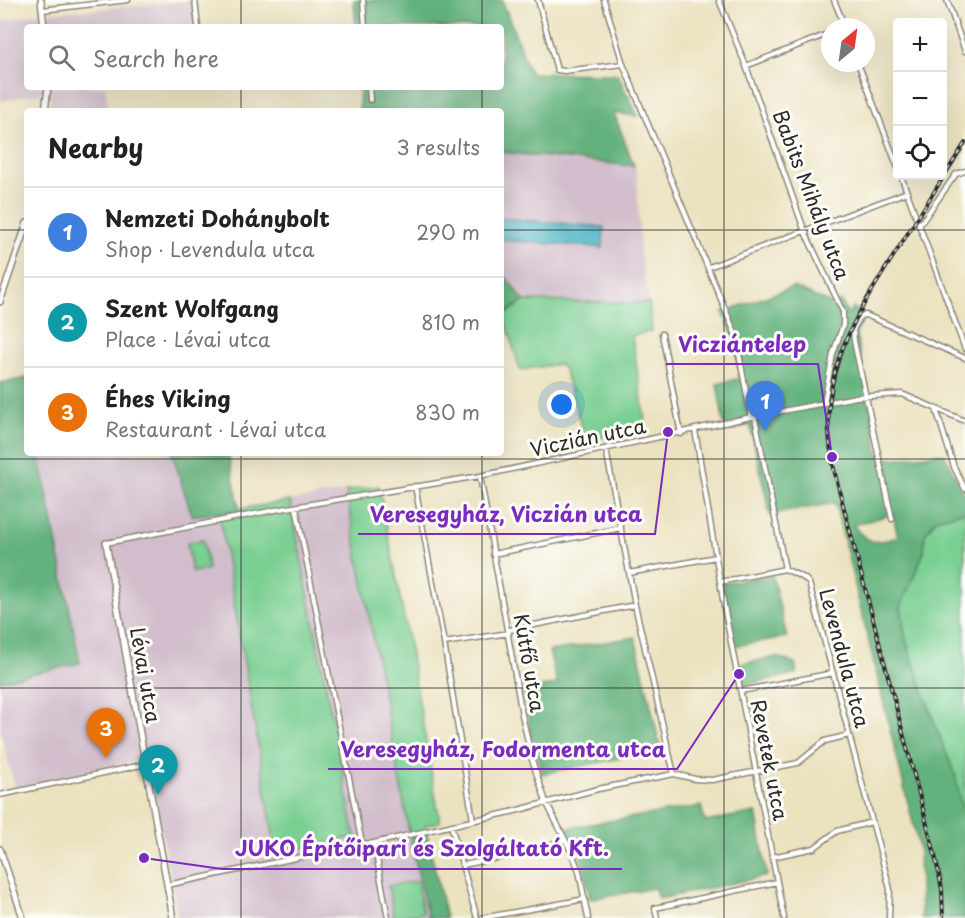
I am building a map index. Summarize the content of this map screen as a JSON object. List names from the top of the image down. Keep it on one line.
{"streets":{"street":["Babits Mihály utca","Viczián utca","Levendula utca","Kútfő utca","Lévai utca","Revetek utca"]},"crossings":[["Babits Mihály utca","Viczián utca"],["Viczián utca","Kútfő utca"],["Viczián utca","Lévai utca"],["Viczián utca","Revetek utca"]],"places":["Veresegyház, Viczián utca","Vicziántelep","Veresegyház, Fodormenta utca","JUKO Építőipari és Szolgáltató Kft."],"north":"top right","page":{"map_buttons":["+","−"],"search":"Search here","heading":["Nearby","3 results"],"list":[{"mark":"1","name":"Nemzeti Dohánybolt","note":"Shop · Levendula utca","value":"290 m"},{"mark":"2","name":"Szent Wolfgang","note":"Place · Lévai utca","value":"810 m"},{"mark":"3","name":"Éhes Viking","note":"Restaurant · Lévai utca","value":"830 m"}],"pins":["1","3","2"]}}
